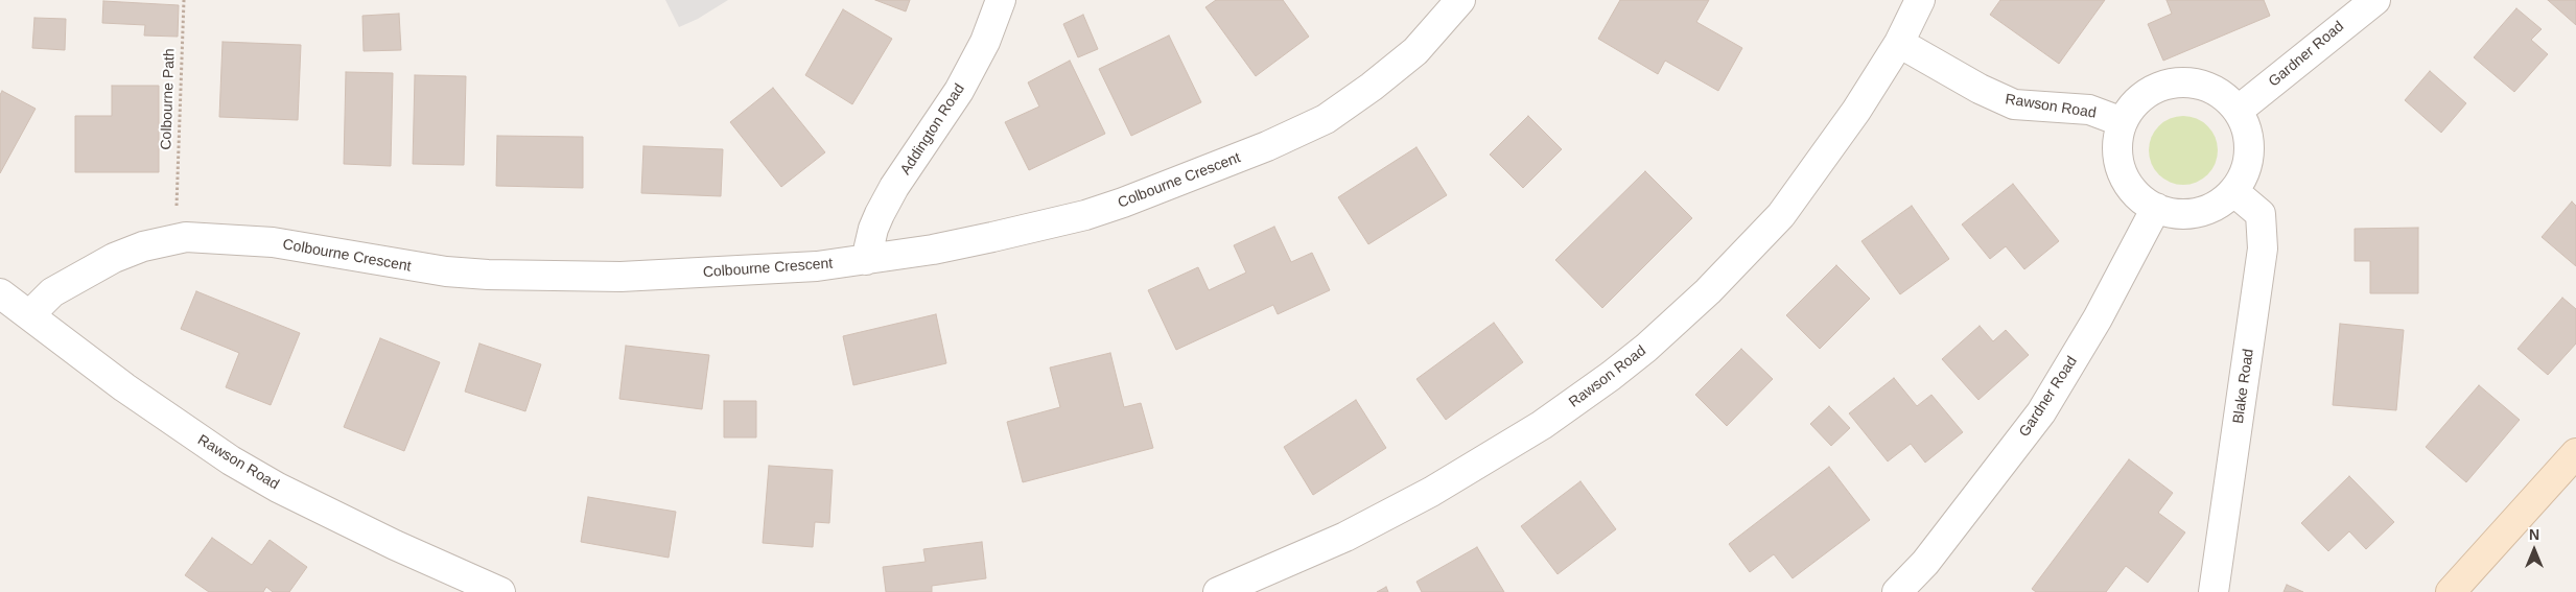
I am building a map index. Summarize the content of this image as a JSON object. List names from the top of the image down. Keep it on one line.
{"streets":{"street":["Gardner Road","Rawson Road","Addington Road","Colbourne Crescent","Blake Road"],"path":["Colbourne Path"]},"crossings":[["Gardner Road","Rawson Road"],["Gardner Road","Blake Road"],["Rawson Road","Colbourne Crescent"],["Rawson Road","Blake Road"],["Addington Road","Colbourne Crescent"]],"north":"top"}
